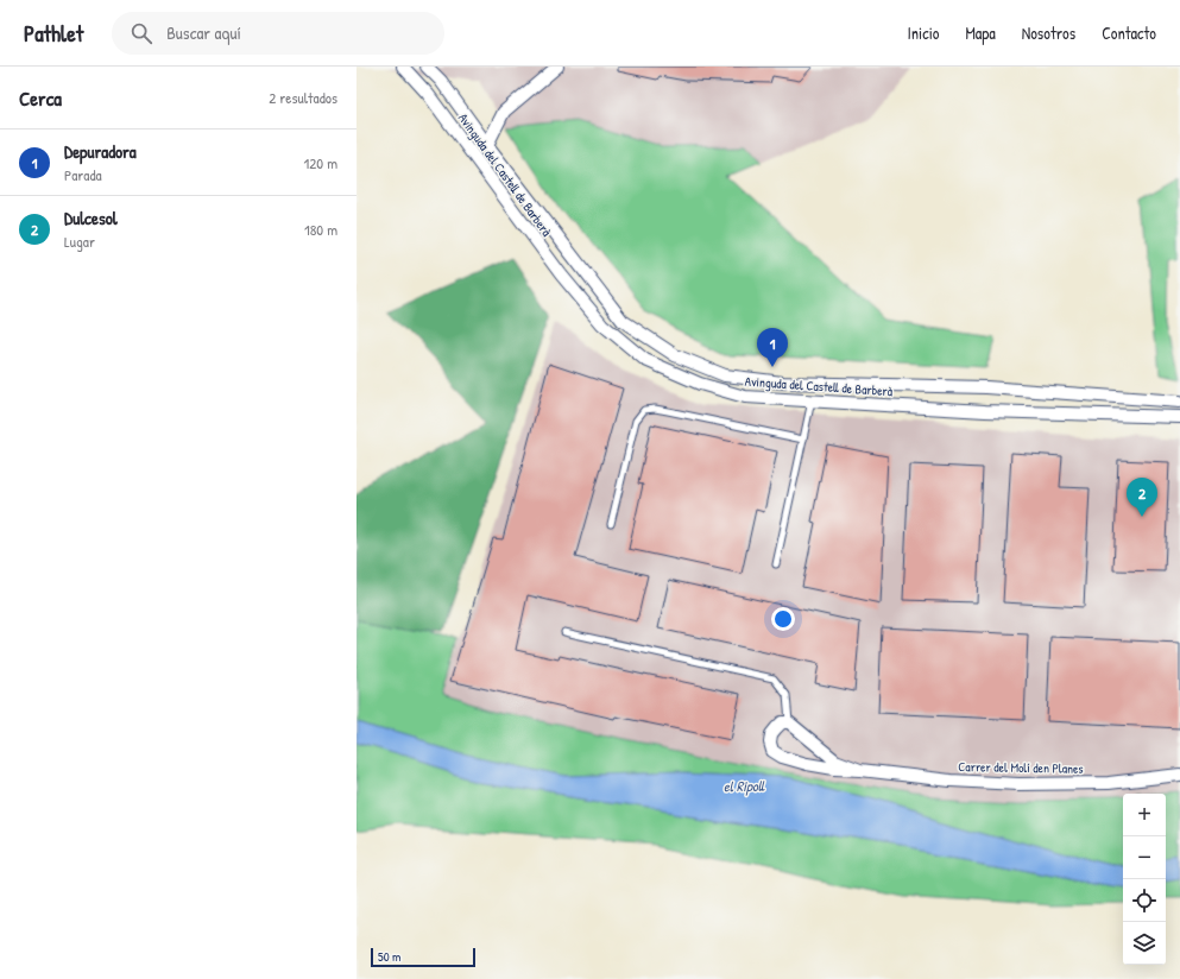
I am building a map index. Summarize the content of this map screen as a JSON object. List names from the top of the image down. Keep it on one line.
{"streets":{"street":["Avinguda del Castell de Barberà","Carrer del Molí den Planes"]},"water":["el Ripoll"],"scale_bar":"50 m","page":{"header":"Pathlet","search":"Buscar aquí","nav":["Inicio","Mapa","Nosotros","Contacto"],"heading":["Cerca","2 resultados"],"list":[{"mark":"1","name":"Depuradora","note":"Parada","value":"120 m"},{"mark":"2","name":"Dulcesol","note":"Lugar","value":"180 m"}],"pins":["1","2"],"map_buttons":["+","−"],"scale":"50 m"}}
